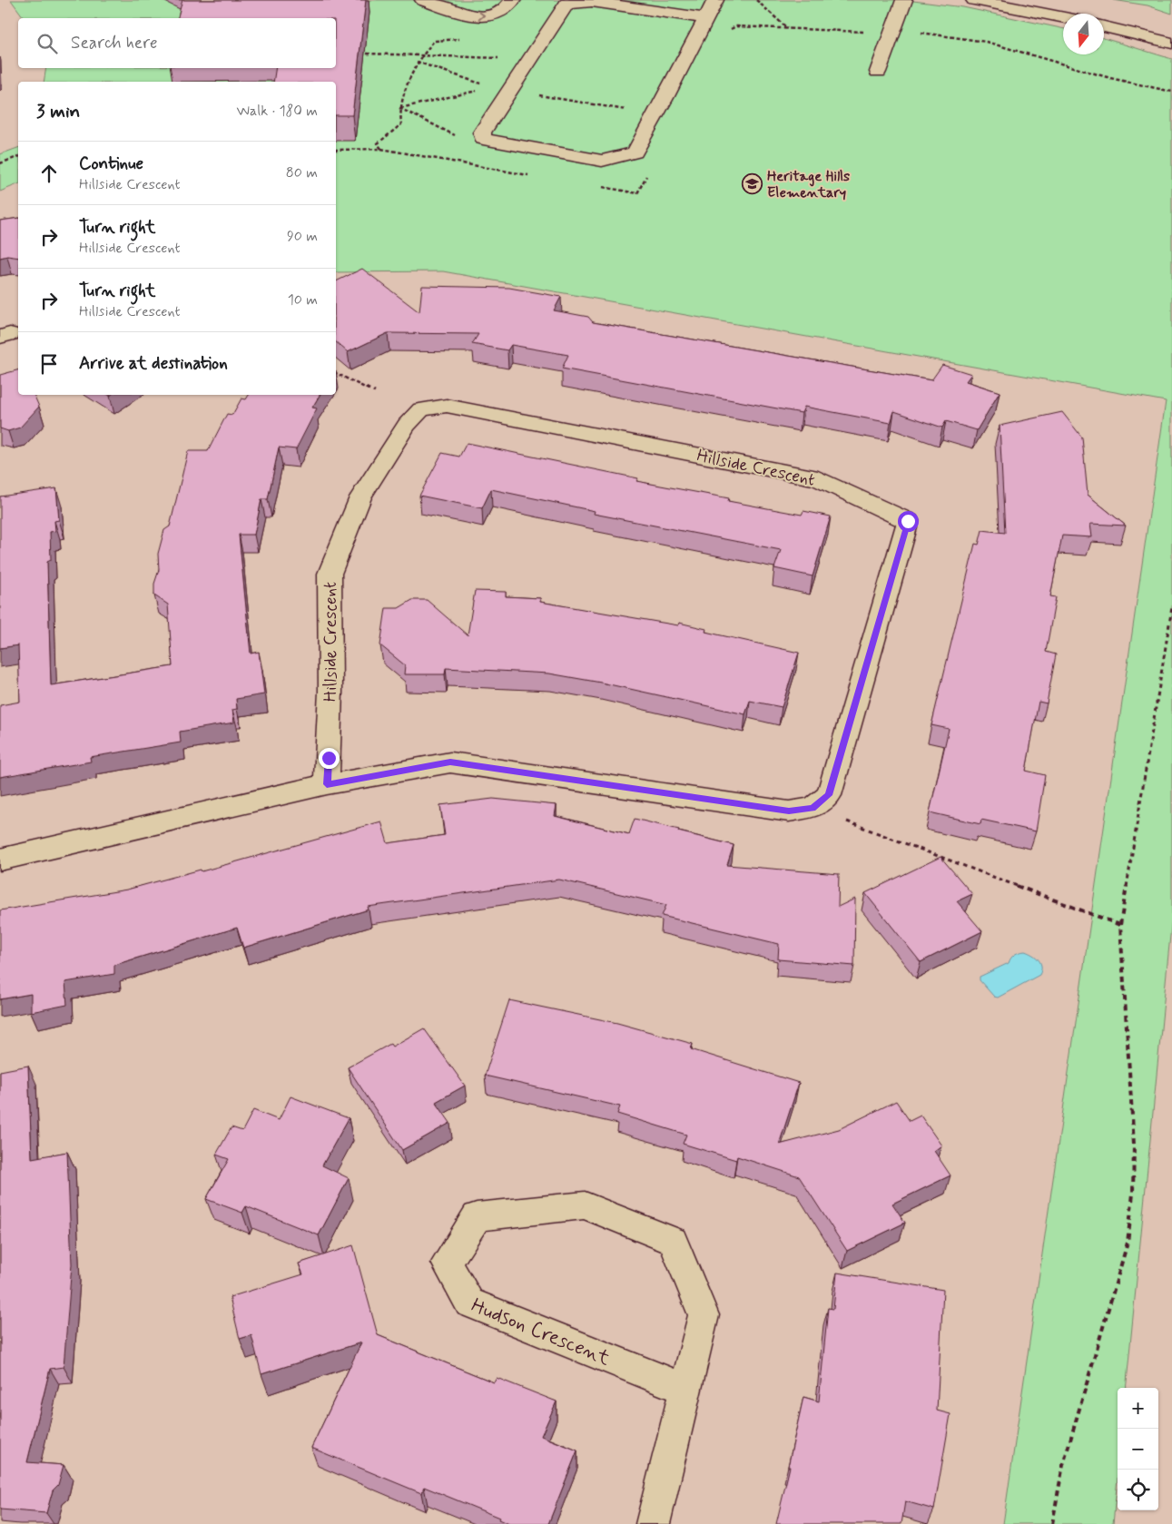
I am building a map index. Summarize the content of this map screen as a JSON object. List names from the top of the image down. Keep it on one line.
{"streets":{"street":["Hillside Crescent","Hudson Crescent"]},"places":{"school or university":["Heritage Hills Elementary"]},"north":"bottom","page":{"search":"Search here","heading":["3 min","Walk · 180 m"],"list":[["Continue","Hillside Crescent","80 m"],["Turn right","Hillside Crescent","90 m"],["Turn right","Hillside Crescent","10 m"],"Arrive at destination"],"map_buttons":["+","−"]}}
